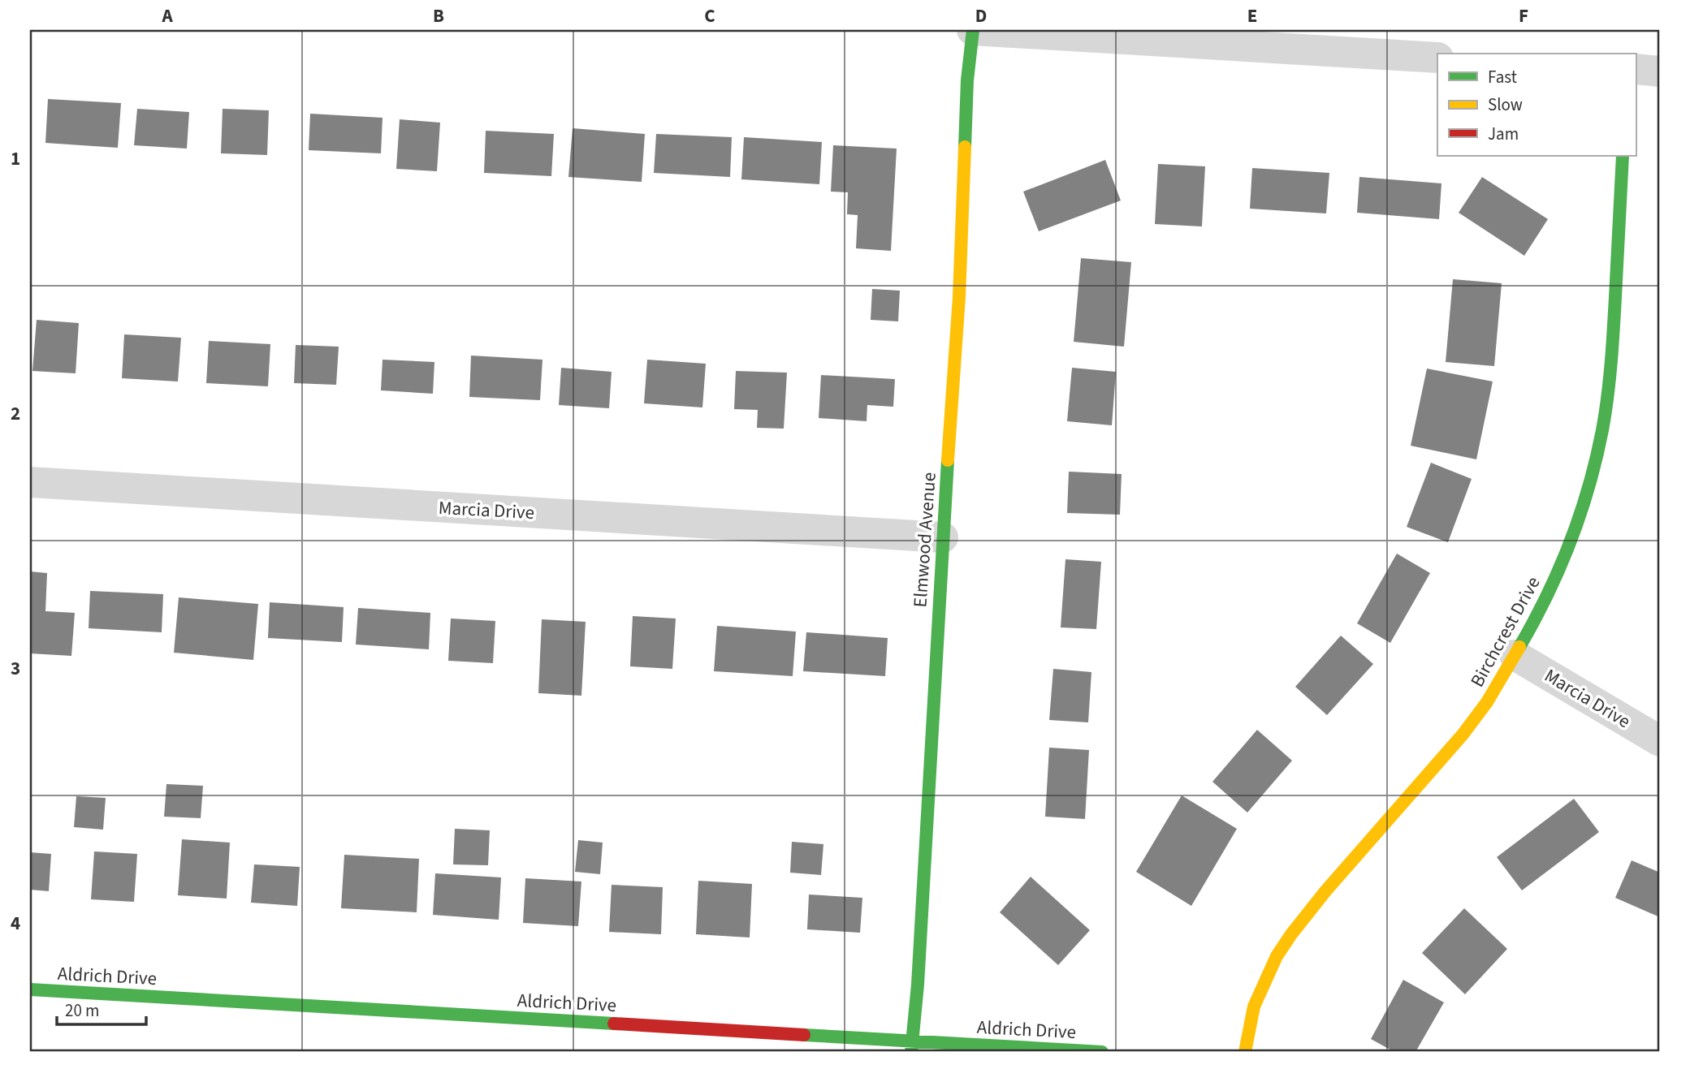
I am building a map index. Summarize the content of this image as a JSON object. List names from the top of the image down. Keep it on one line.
{"streets":{"street":["Marcia Drive","Elmwood Avenue","Birchcrest Drive","Aldrich Drive"]},"crossings":[["Marcia Drive","Elmwood Avenue"],["Marcia Drive","Birchcrest Drive"],["Elmwood Avenue","Aldrich Drive"]],"legend":["Fast","Slow","Jam"],"scale_bar":"20 m","grid":{"columns":["A","B","C","D","E","F"],"rows":["1","2","3","4"]}}
